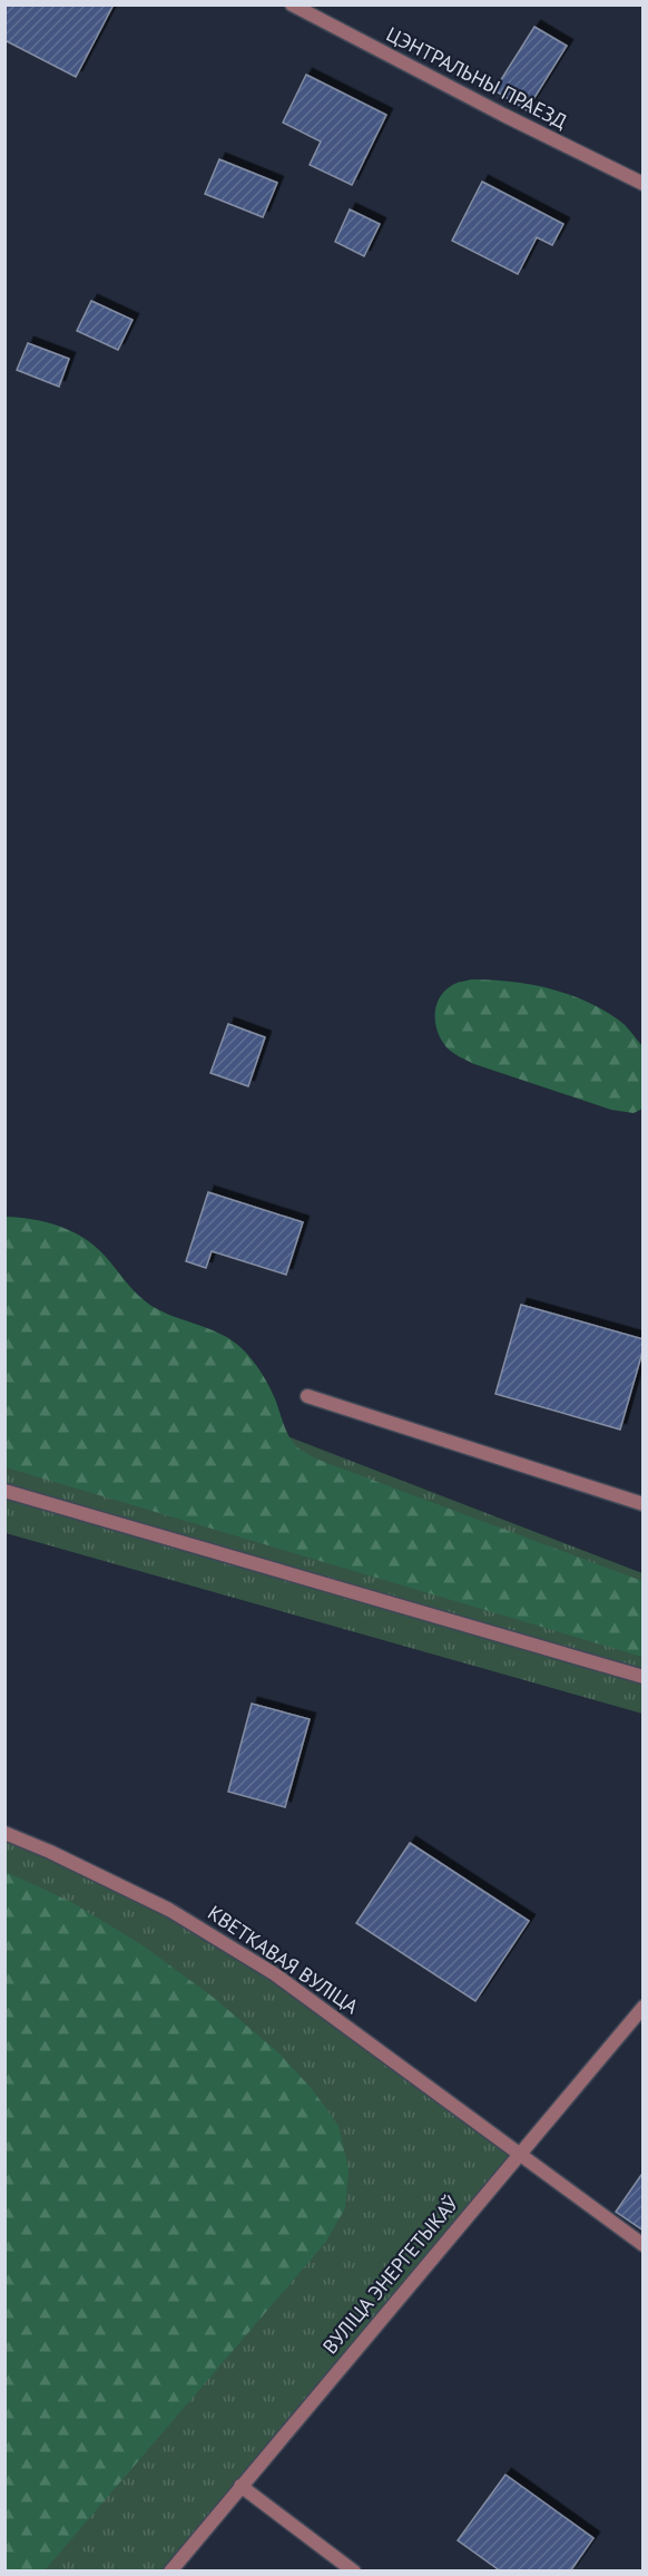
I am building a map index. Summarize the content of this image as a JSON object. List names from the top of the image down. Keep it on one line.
{"streets":{"street":["ЦЭНТРАЛЬНЫ ПРАЕЗД","КВЕТКАВАЯ ВУЛІЦА","ВУЛІЦА ЭНЕРГЕТЫКАЎ"]},"crossings":[["КВЕТКАВАЯ ВУЛІЦА","ВУЛІЦА ЭНЕРГЕТЫКАЎ"]]}
